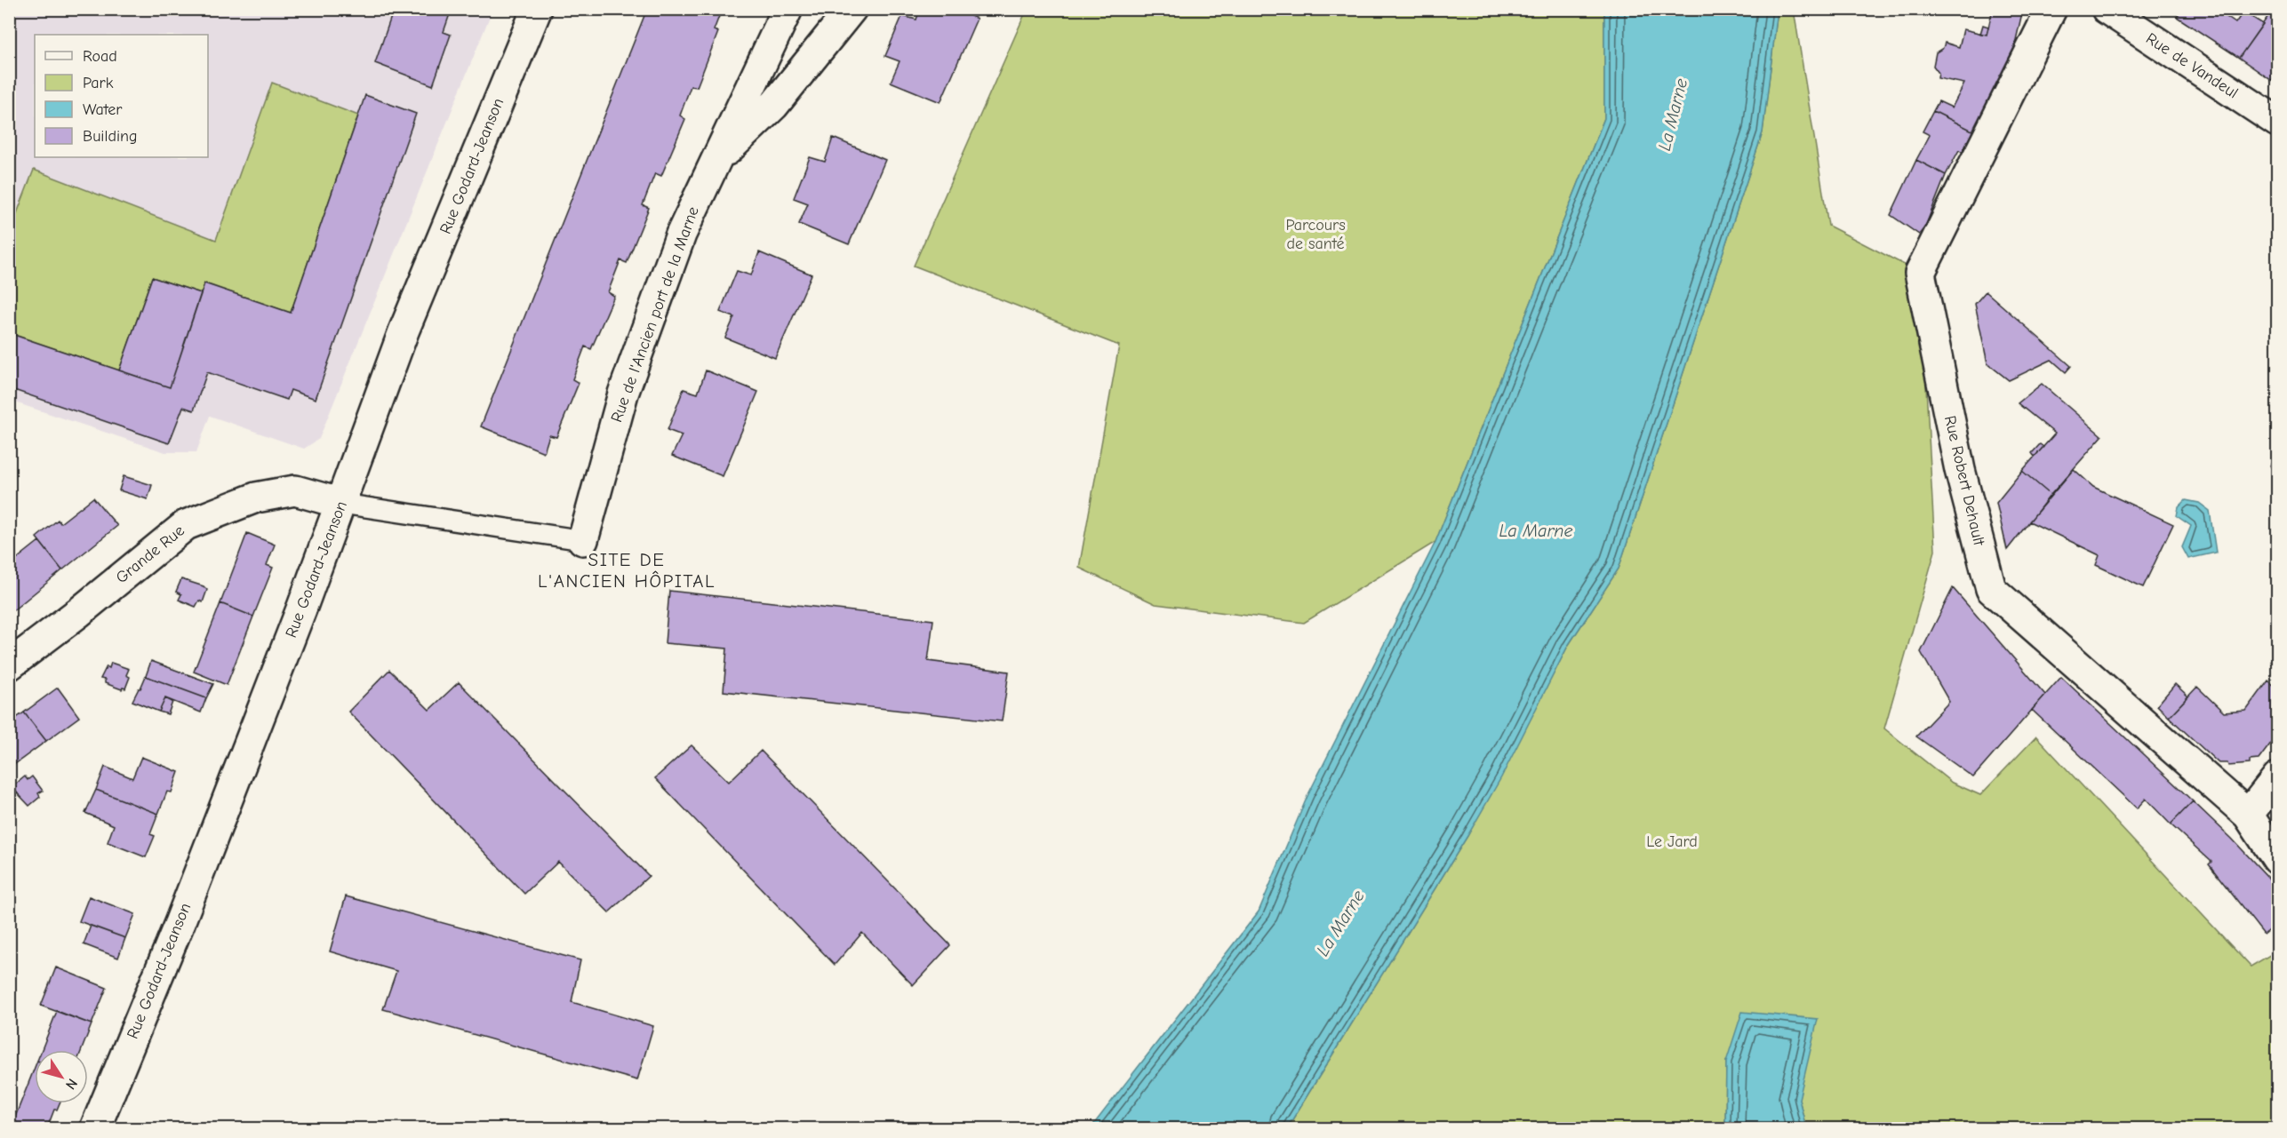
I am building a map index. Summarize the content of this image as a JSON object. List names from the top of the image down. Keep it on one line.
{"streets":{"street":["Rue de Vandeul","Rue Godard-Jeanson","Rue de l'Ancien port de la Marne","Rue Robert Dehault","Grande Rue"]},"crossings":[["Rue Godard-Jeanson","Grande Rue"]],"districts":["SITE DE L'ANCIEN HÔPITAL"],"water":["La Marne"],"parks":["Parcours de santé","Le Jard"],"legend":["Road","Park","Water","Building"],"north":"bottom right"}
